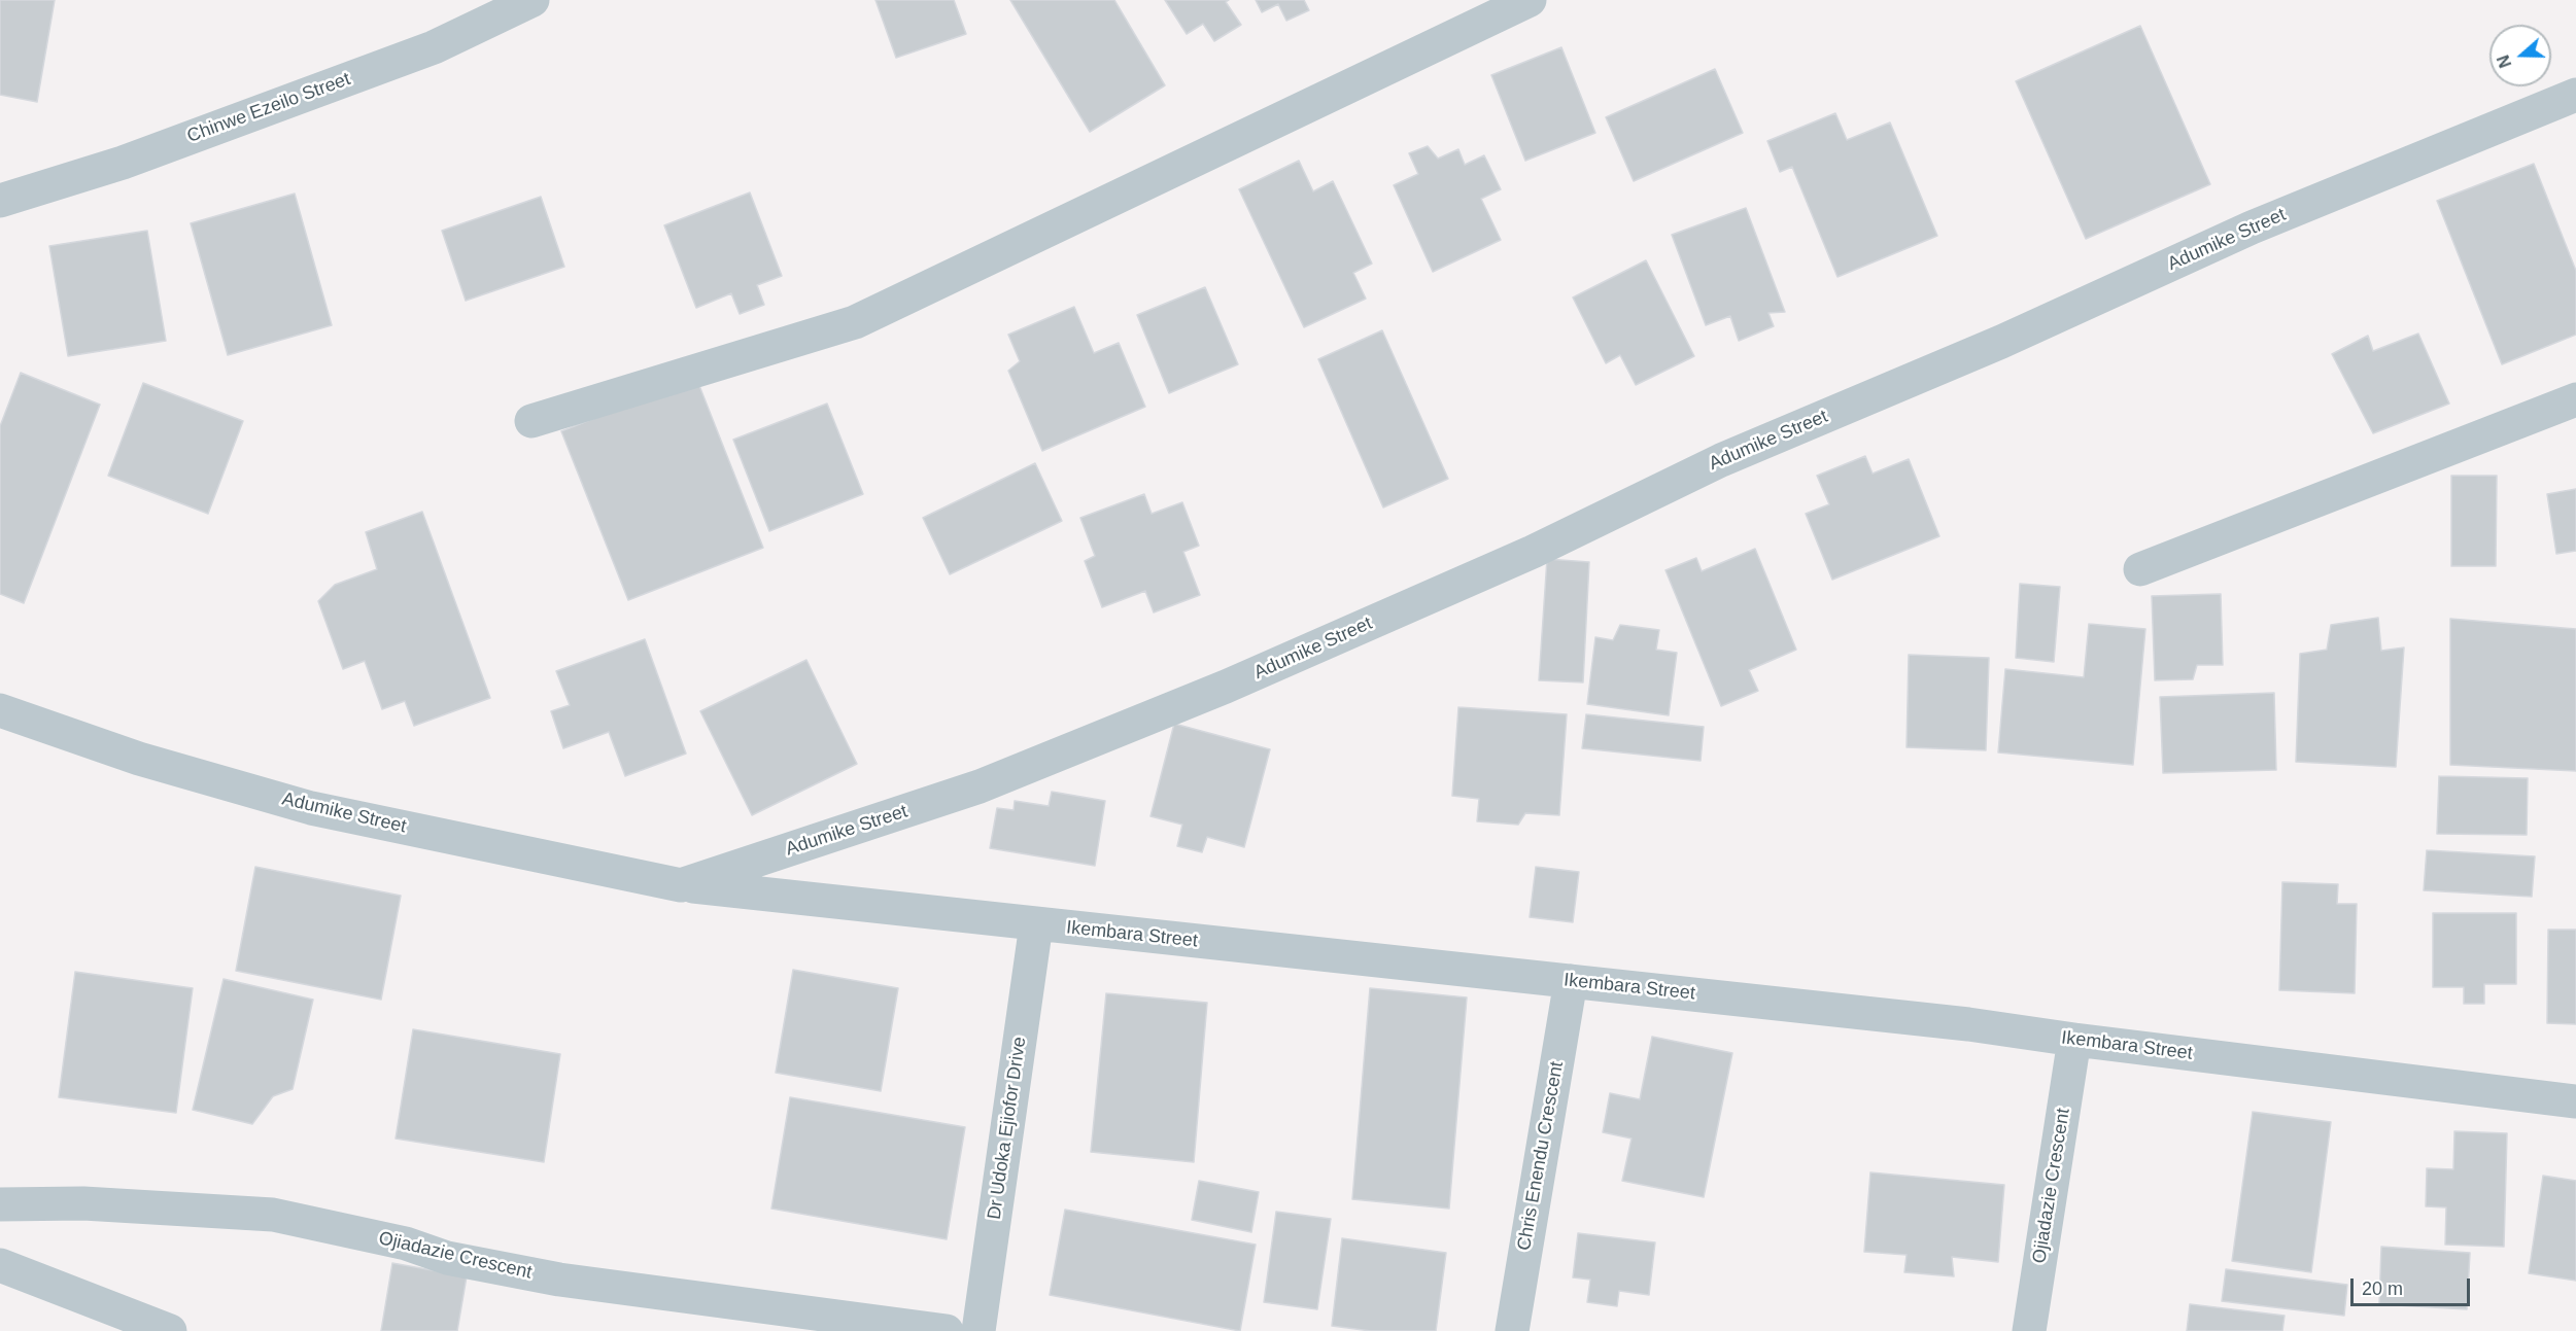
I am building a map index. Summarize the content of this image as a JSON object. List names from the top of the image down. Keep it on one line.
{"streets":{"street":["Chinwe Ezeilo Street","Adumike Street","Ikembara Street","Dr Udoka Ejiofor Drive","Chris Enendu Crescent","Ojiadazie Crescent"]},"crossings":[["Adumike Street","Ikembara Street"],["Ikembara Street","Dr Udoka Ejiofor Drive"],["Ikembara Street","Chris Enendu Crescent"],["Ikembara Street","Ojiadazie Crescent"]],"scale_bar":"20 m","north":"left"}
